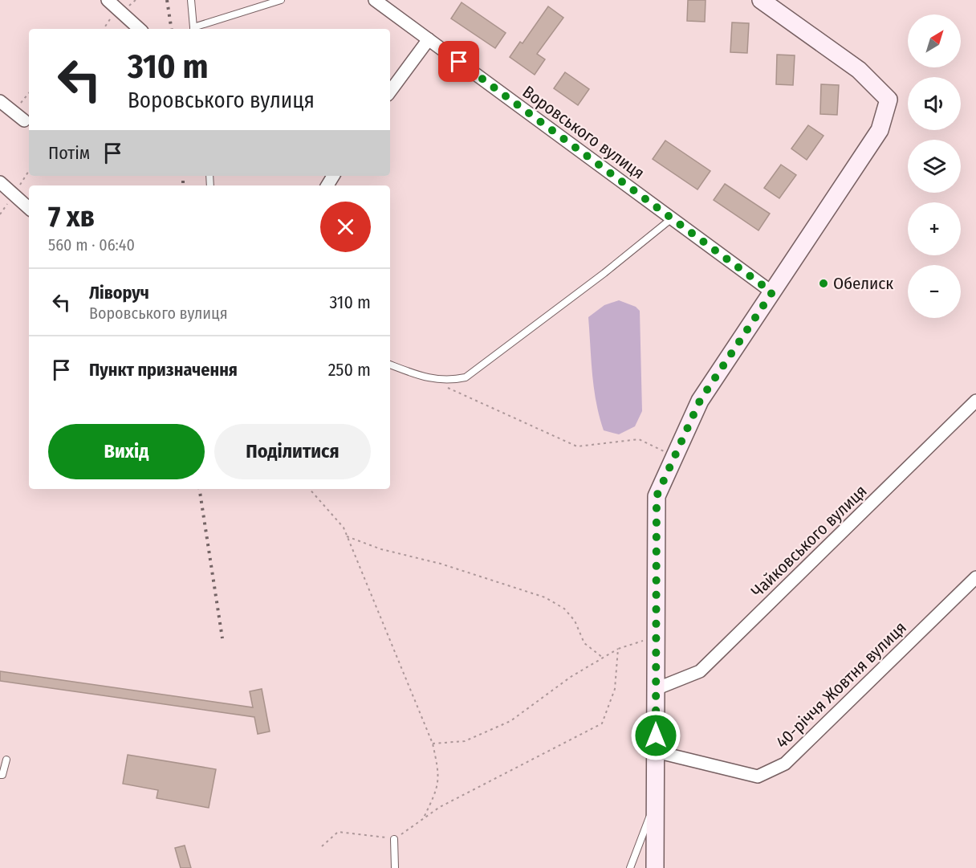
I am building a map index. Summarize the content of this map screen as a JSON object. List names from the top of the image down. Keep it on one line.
{"streets":{"street":["Воровського вулиця","Чайковського вулиця","40-річчя Жовтня вулиця"]},"places":["Обелиск"],"north":"top right","page":{"map_buttons":["+","−"],"turn":["310 m","Воровського вулиця"],"then":"Потім","heading":["7 хв","560 m · 06:40"],"list":[{"name":"Ліворуч","note":"Воровського вулиця","value":"310 m"},{"name":"Пункт призначення","value":"250 m"}],"buttons":["Вихід","Поділитися"]}}
